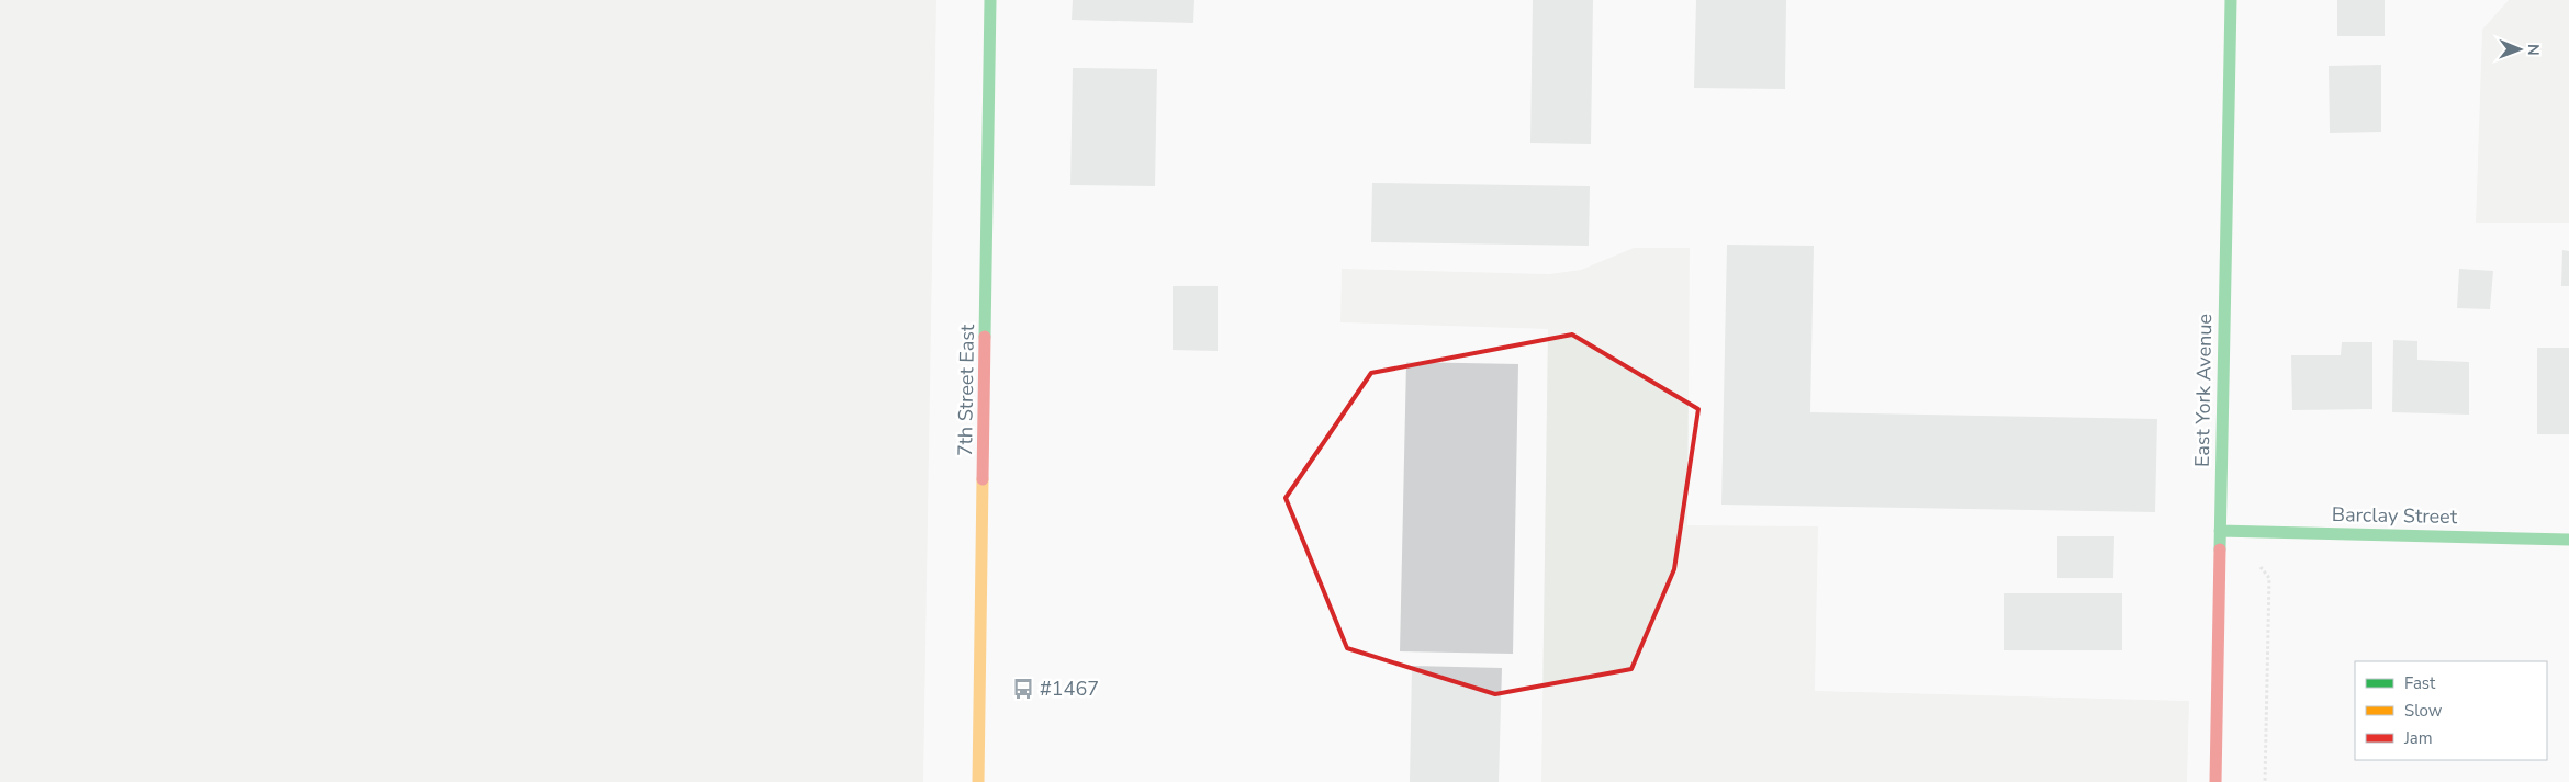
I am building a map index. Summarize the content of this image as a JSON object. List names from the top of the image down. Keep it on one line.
{"streets":{"street":["7th Street East","East York Avenue","Barclay Street"]},"crossings":[["East York Avenue","Barclay Street"]],"places":{"bus stop":["#1467"]},"legend":["Fast","Slow","Jam"],"north":"right"}
